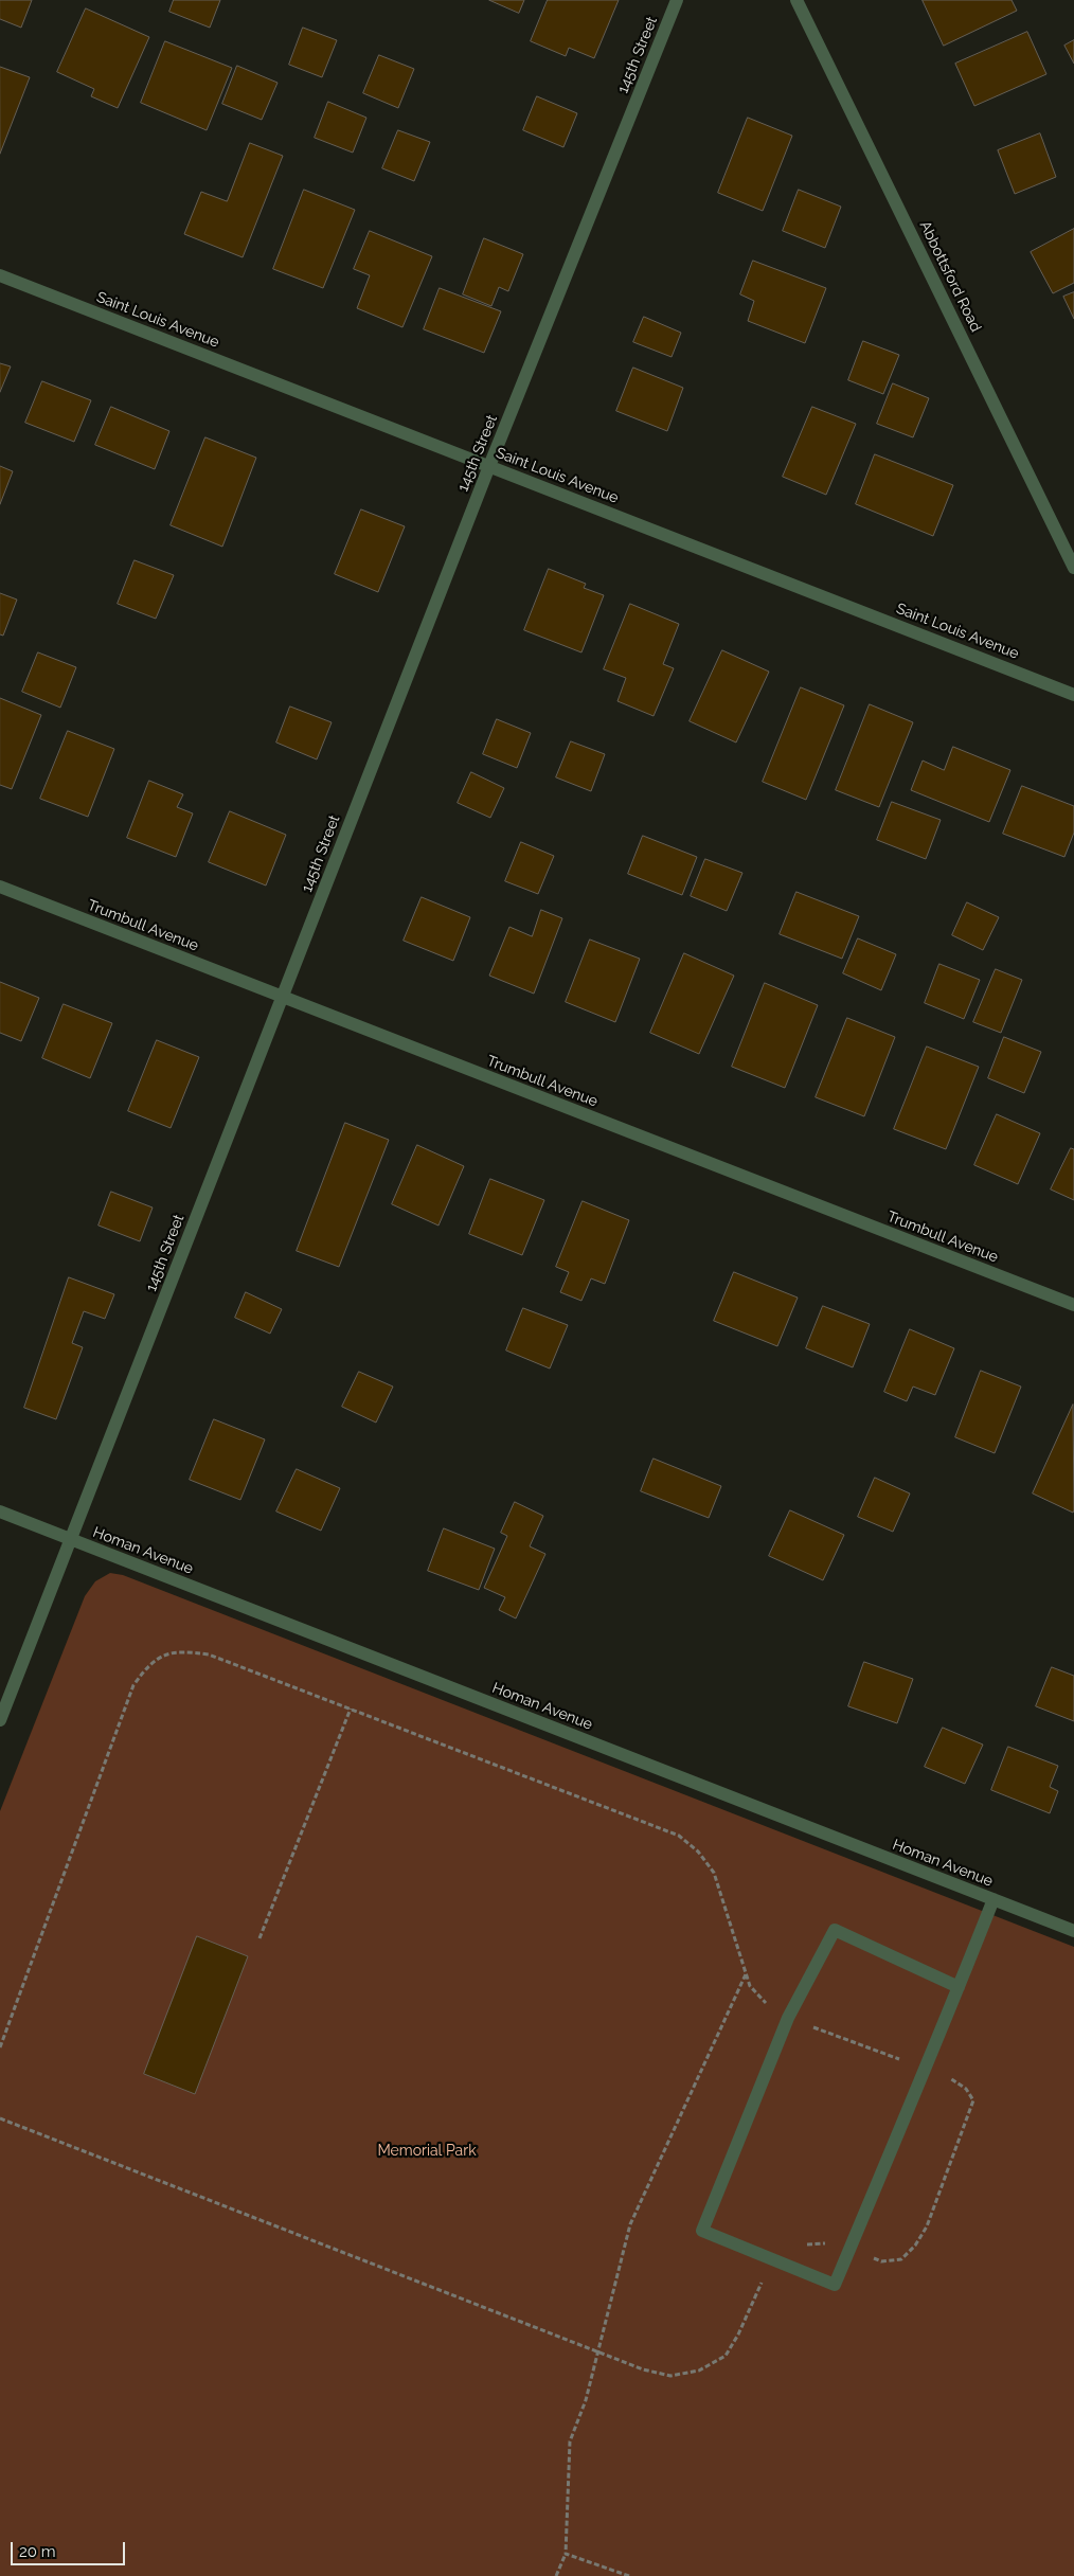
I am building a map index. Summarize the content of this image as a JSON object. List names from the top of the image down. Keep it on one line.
{"streets":{"street":["145th Street","Abbottsford Road","Saint Louis Avenue","Trumbull Avenue","Homan Avenue"]},"crossings":[["145th Street","Saint Louis Avenue"],["145th Street","Trumbull Avenue"],["145th Street","Homan Avenue"]],"parks":["Memorial Park"],"scale_bar":"20 m"}
